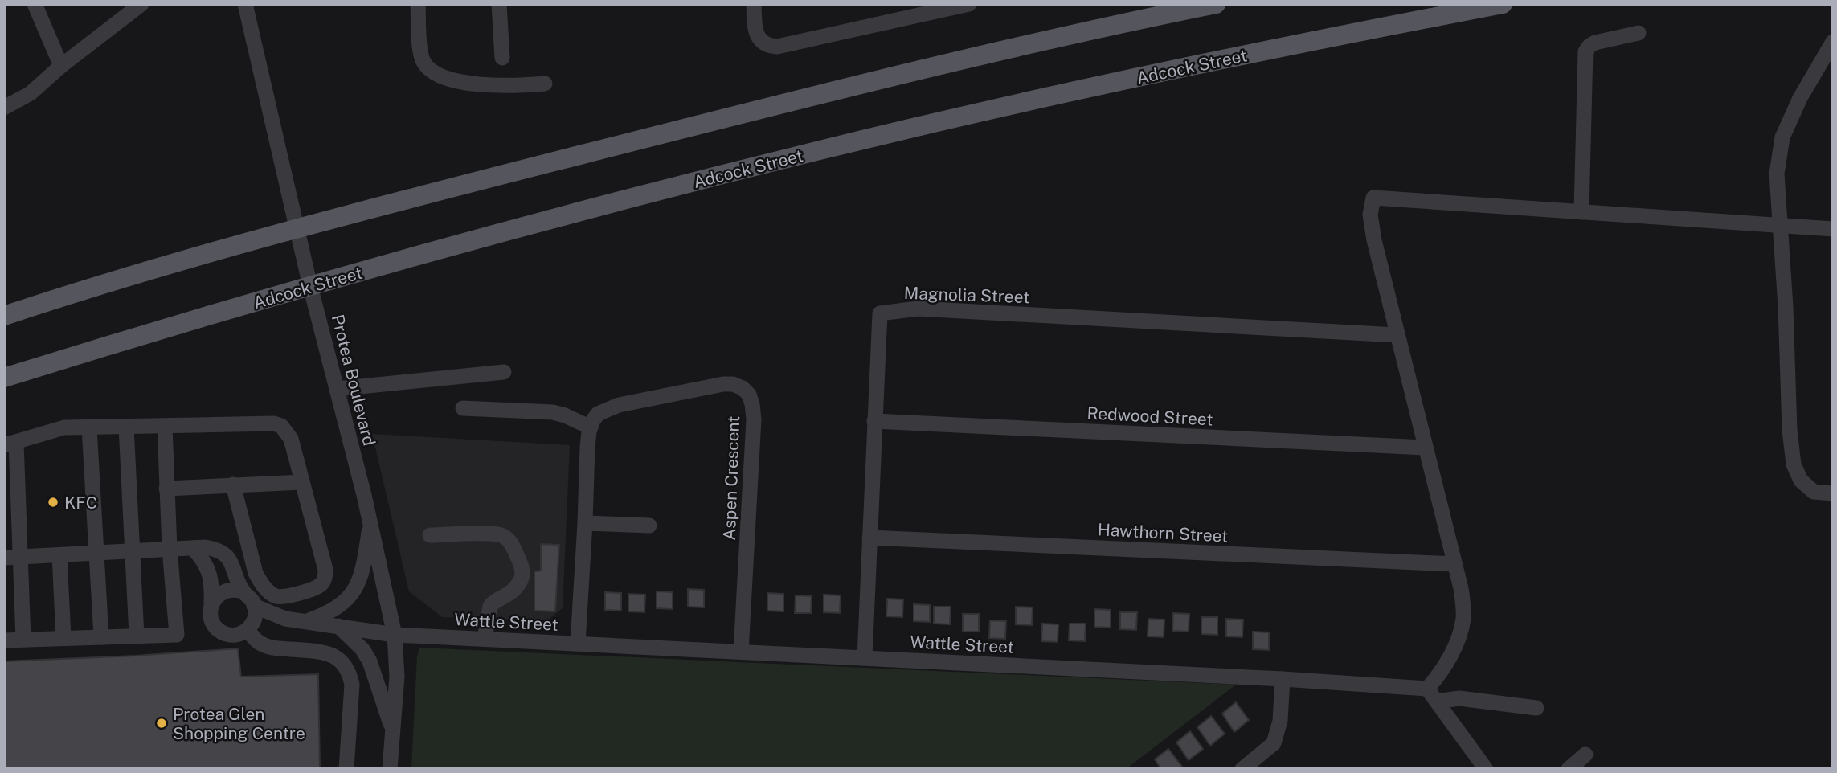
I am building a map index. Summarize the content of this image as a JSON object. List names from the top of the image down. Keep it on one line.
{"streets":{"main road":["Adcock Street"],"street":["Magnolia Street","Protea Boulevard","Redwood Street","Aspen Crescent","Hawthorn Street","Wattle Street"]},"crossings":[["Adcock Street","Protea Boulevard"],["Magnolia Street","Redwood Street"],["Magnolia Street","Hawthorn Street"],["Magnolia Street","Wattle Street"],["Protea Boulevard","Wattle Street"],["Aspen Crescent","Wattle Street"]],"places":["KFC","Protea Glen Shopping Centre"]}
